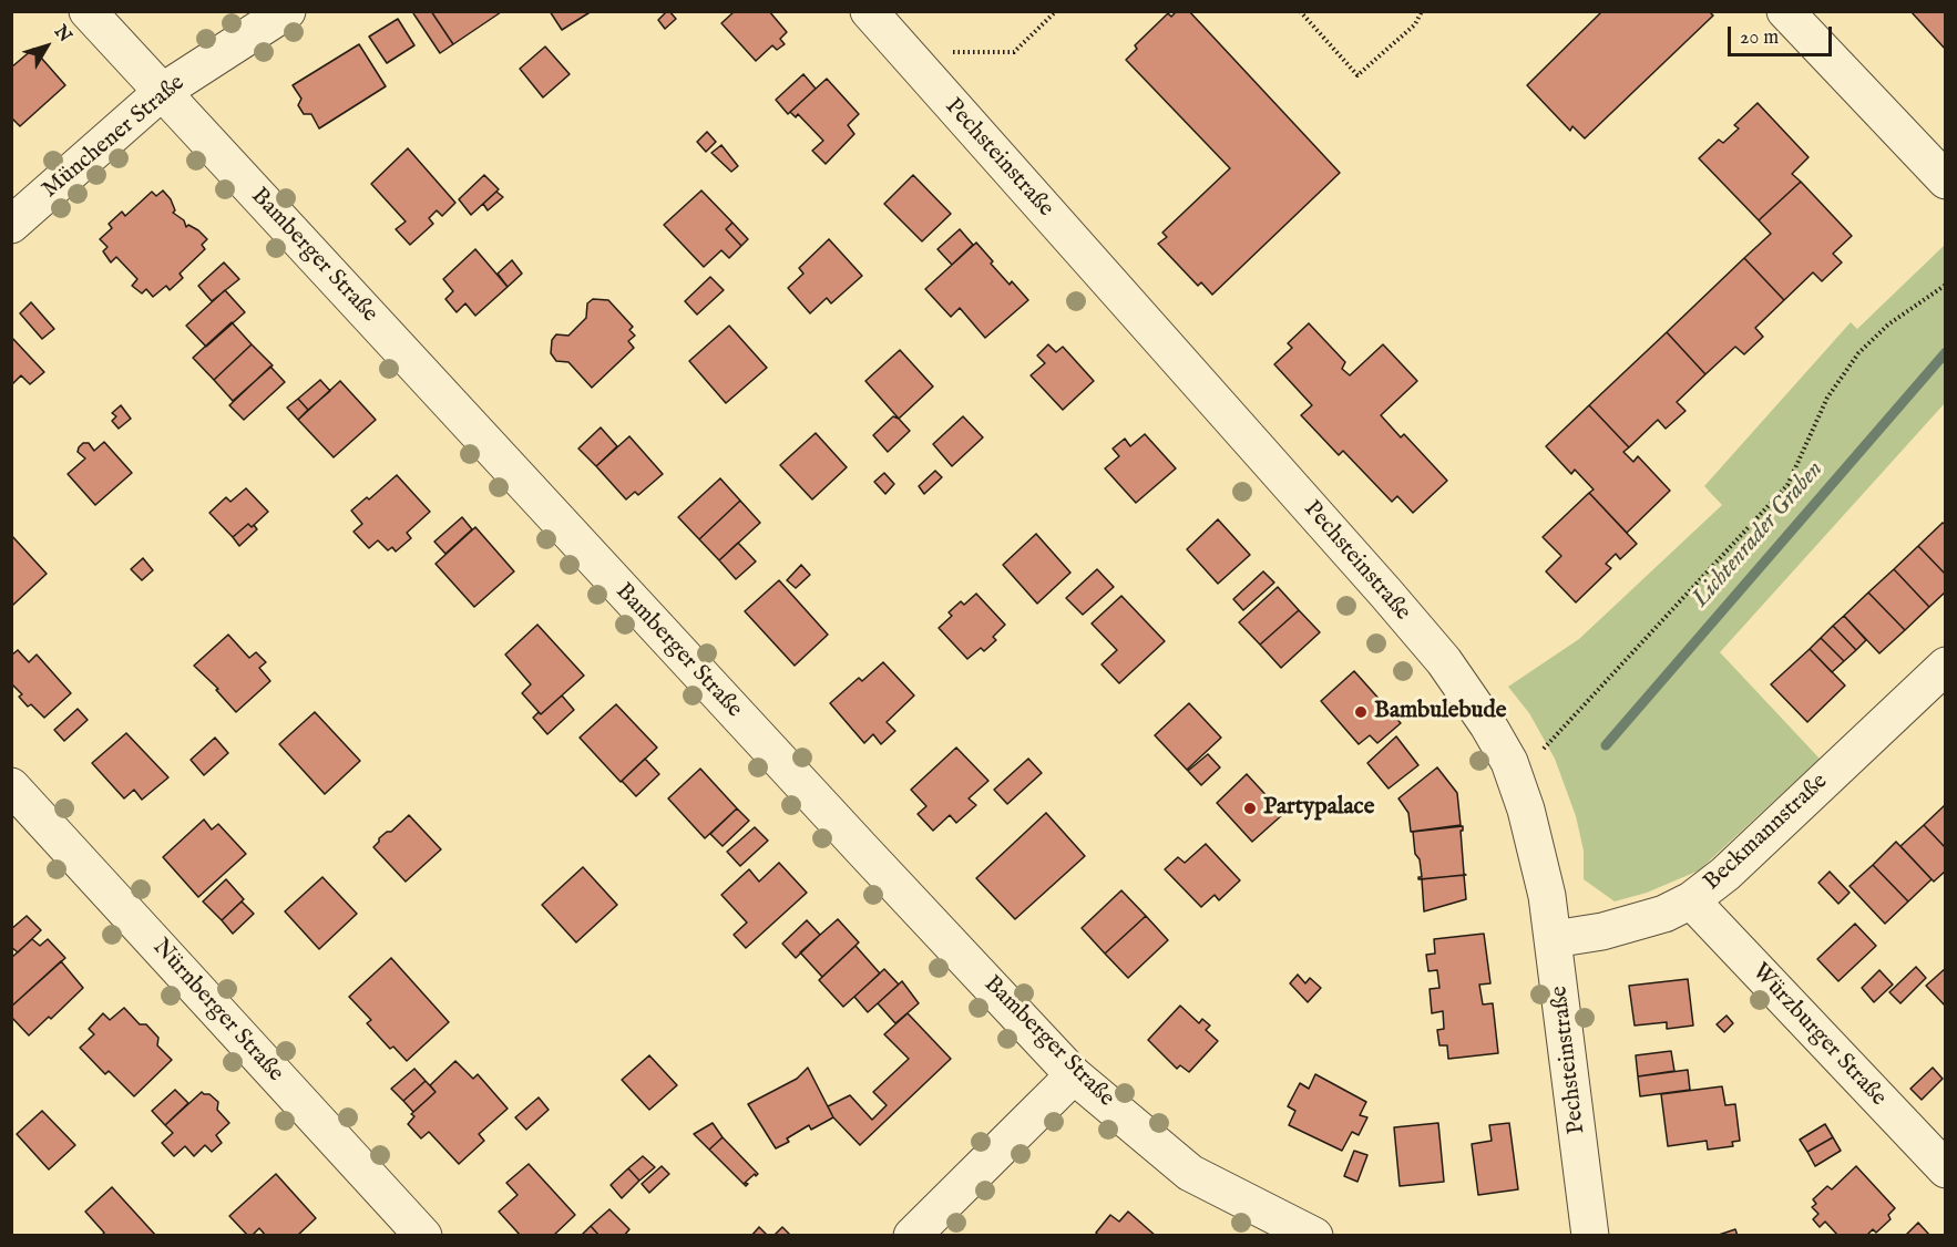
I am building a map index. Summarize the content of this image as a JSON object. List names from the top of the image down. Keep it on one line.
{"streets":{"street":["Münchener Straße","Pechsteinstraße","Bamberger Straße","Beckmannstraße","Nürnberger Straße","Würzburger Straße"]},"crossings":[["Münchener Straße","Bamberger Straße"],["Pechsteinstraße","Beckmannstraße"],["Beckmannstraße","Würzburger Straße"]],"water":["Lichtenrader Graben"],"places":["Bambulebude","Partypalace"],"scale_bar":"20 m","north":"top right"}
